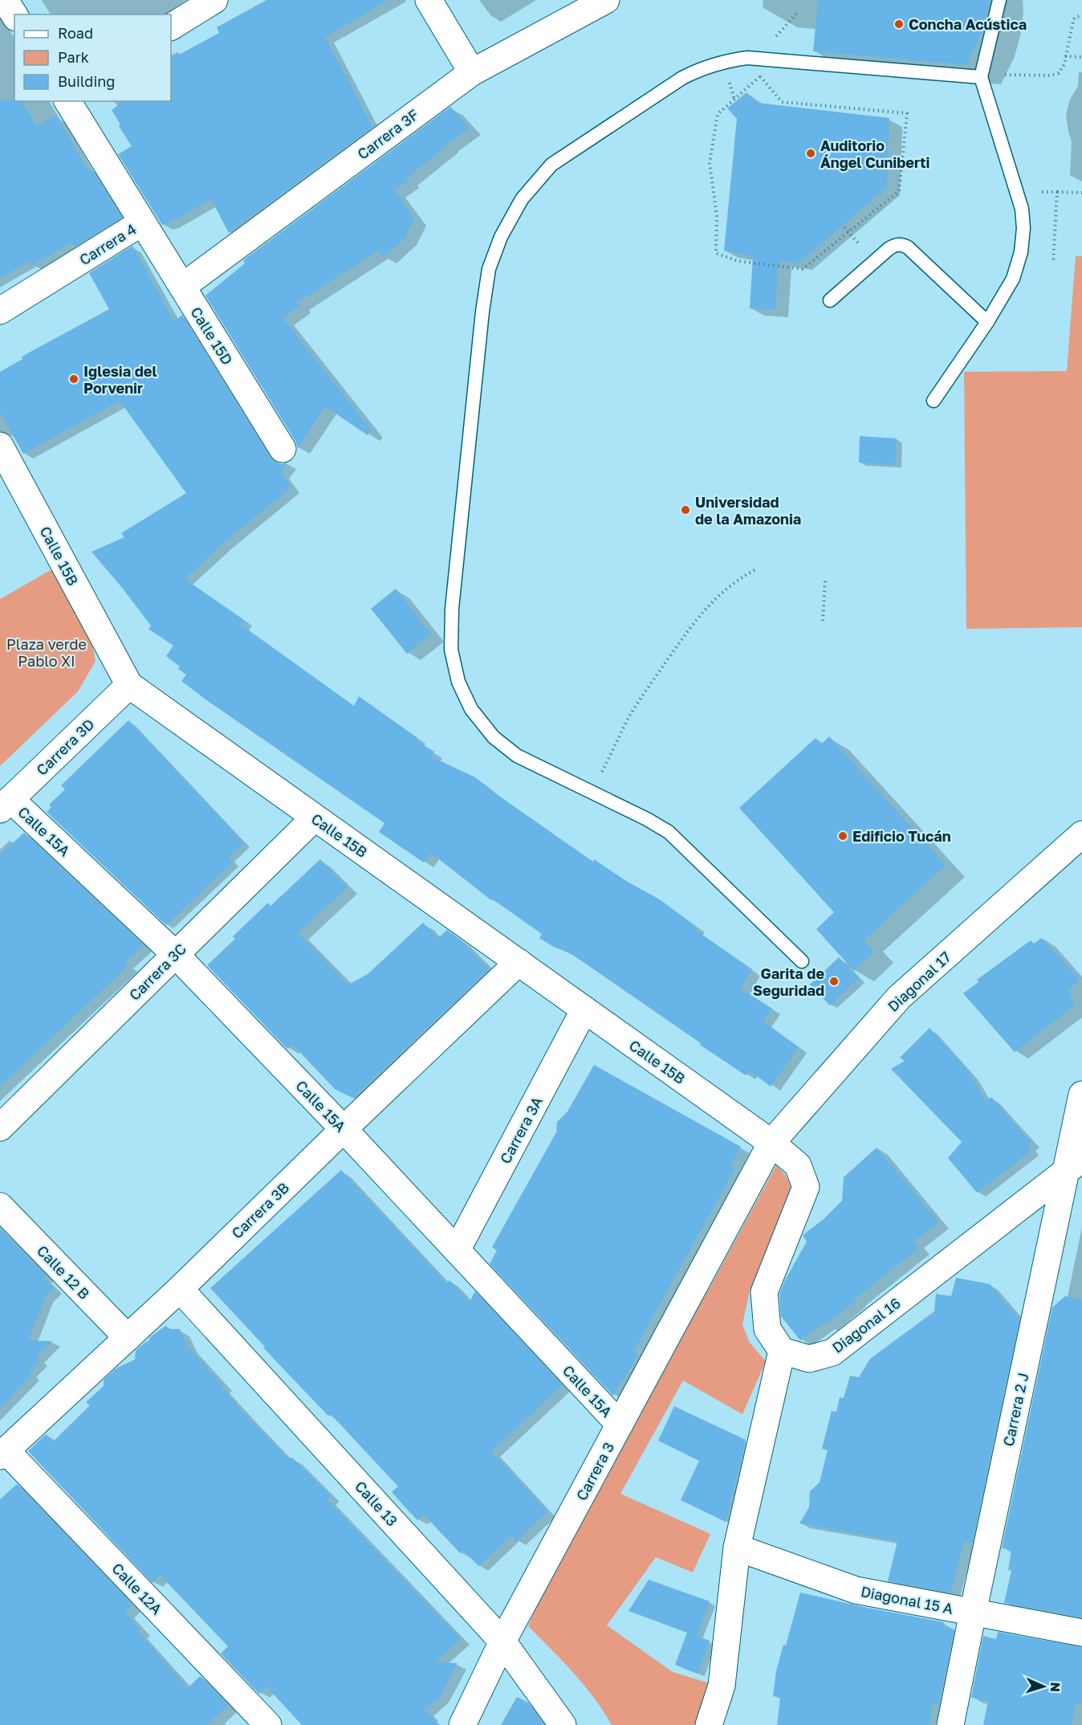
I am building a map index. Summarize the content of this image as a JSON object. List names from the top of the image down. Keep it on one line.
{"streets":{"street":["Carrera 3F","Carrera 4","Calle 15D","Calle 15B","Carrera 3D","Calle 15A","Carrera 3C","Diagonal 17","Carrera 3A","Carrera 3B","Calle 12 B","Diagonal 16","Carrera 2 J","Carrera 3","Calle 13","Calle 12A","Diagonal 15 A"]},"crossings":[["Carrera 3F","Calle 15D"],["Carrera 4","Calle 15D"],["Calle 15B","Carrera 3D"],["Calle 15B","Carrera 3C"],["Calle 15B","Diagonal 17"],["Calle 15B","Carrera 3A"],["Calle 15B","Carrera 3B"],["Calle 15B","Carrera 3"],["Carrera 3D","Calle 15A"],["Calle 15A","Carrera 3C"],["Calle 15A","Carrera 3A"],["Calle 15A","Carrera 3B"],["Calle 15A","Carrera 3"],["Diagonal 17","Carrera 3"],["Carrera 3B","Calle 12 B"],["Carrera 3B","Calle 13"],["Carrera 3B","Calle 12A"],["Diagonal 16","Carrera 2 J"],["Carrera 2 J","Diagonal 15 A"],["Carrera 3","Calle 13"]],"parks":["Plaza verde Pablo XI"],"places":["Concha Acústica","Auditorio Ángel Cuniberti","Iglesia del Porvenir","Universidad de la Amazonia","Edificio Tucán","Garita de Seguridad"],"legend":["Road","Park","Building"],"north":"right"}
